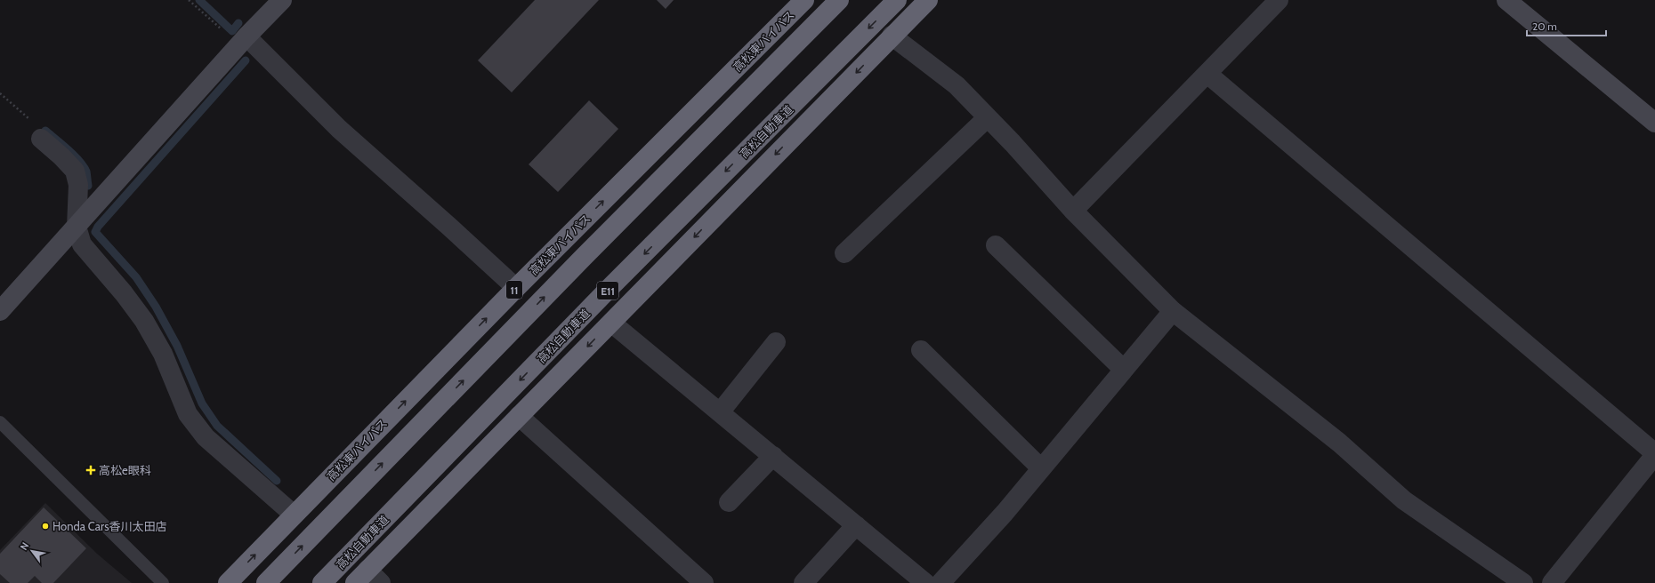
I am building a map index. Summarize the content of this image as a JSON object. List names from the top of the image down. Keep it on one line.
{"streets":{"highway":["高松東バイパス","高松自動車道","11","E11"]},"places":{"health":["高松e眼科"],"other":["Honda Cars香川太田店"]},"scale_bar":"20 m","north":"top left"}
